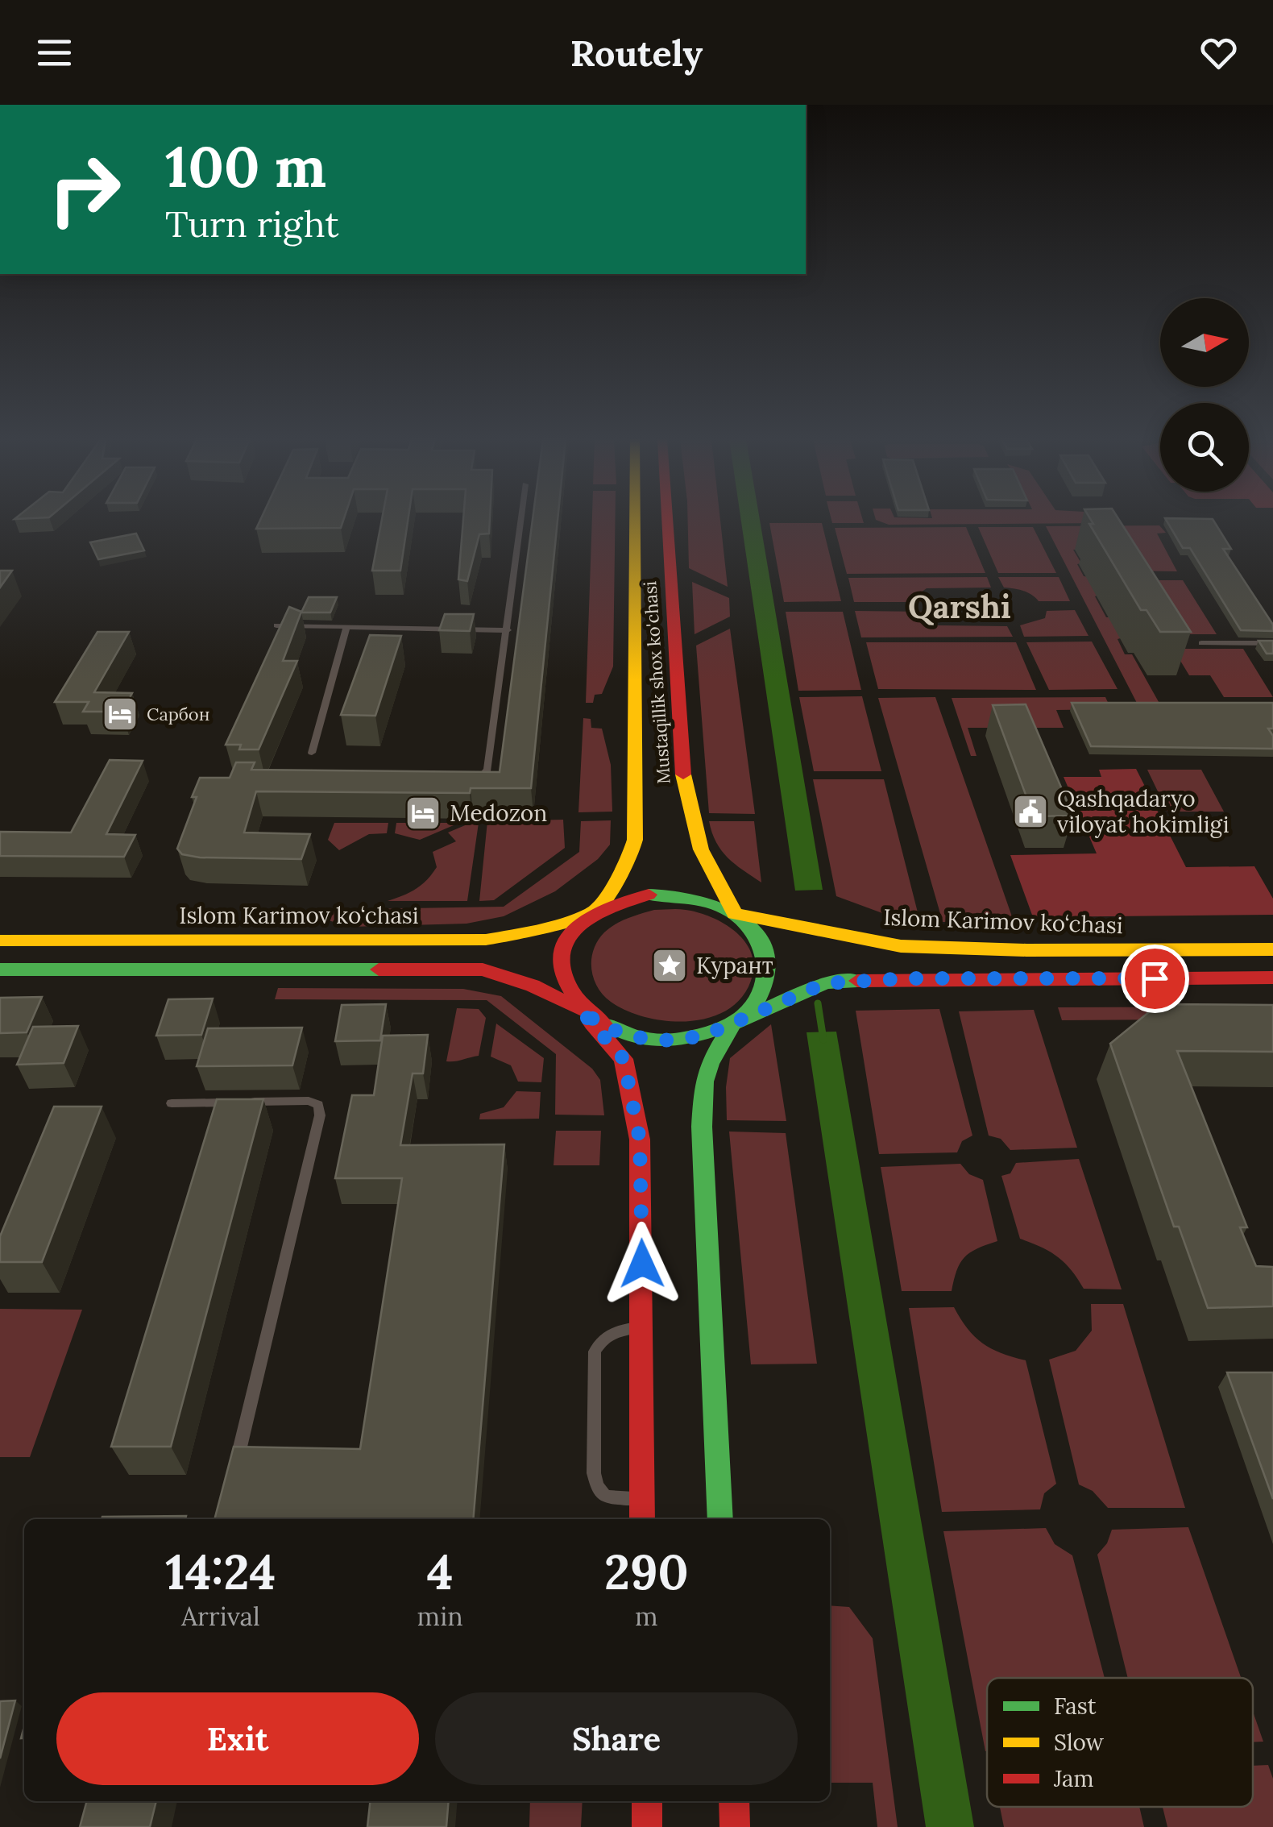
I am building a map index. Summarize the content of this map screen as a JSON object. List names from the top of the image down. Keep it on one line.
{"streets":{"main road":["Mustaqillik shox ko'chasi","Islom Karimov ko‘chasi"]},"crossings":[["Mustaqillik shox ko'chasi","Islom Karimov ko‘chasi"]],"districts":["Qarshi"],"places":{"hotel":["Сарбон","Medozon"],"public building":["Qashqadaryo viloyat hokimligi"],"place":["Курант"]},"legend":["Fast","Slow","Jam"],"north":"right","page":{"header":"Routely","turn":["100 m","Turn right"],"eta":["14:24","Arrival","4","min","290","m"],"buttons":["Exit","Share"]}}
